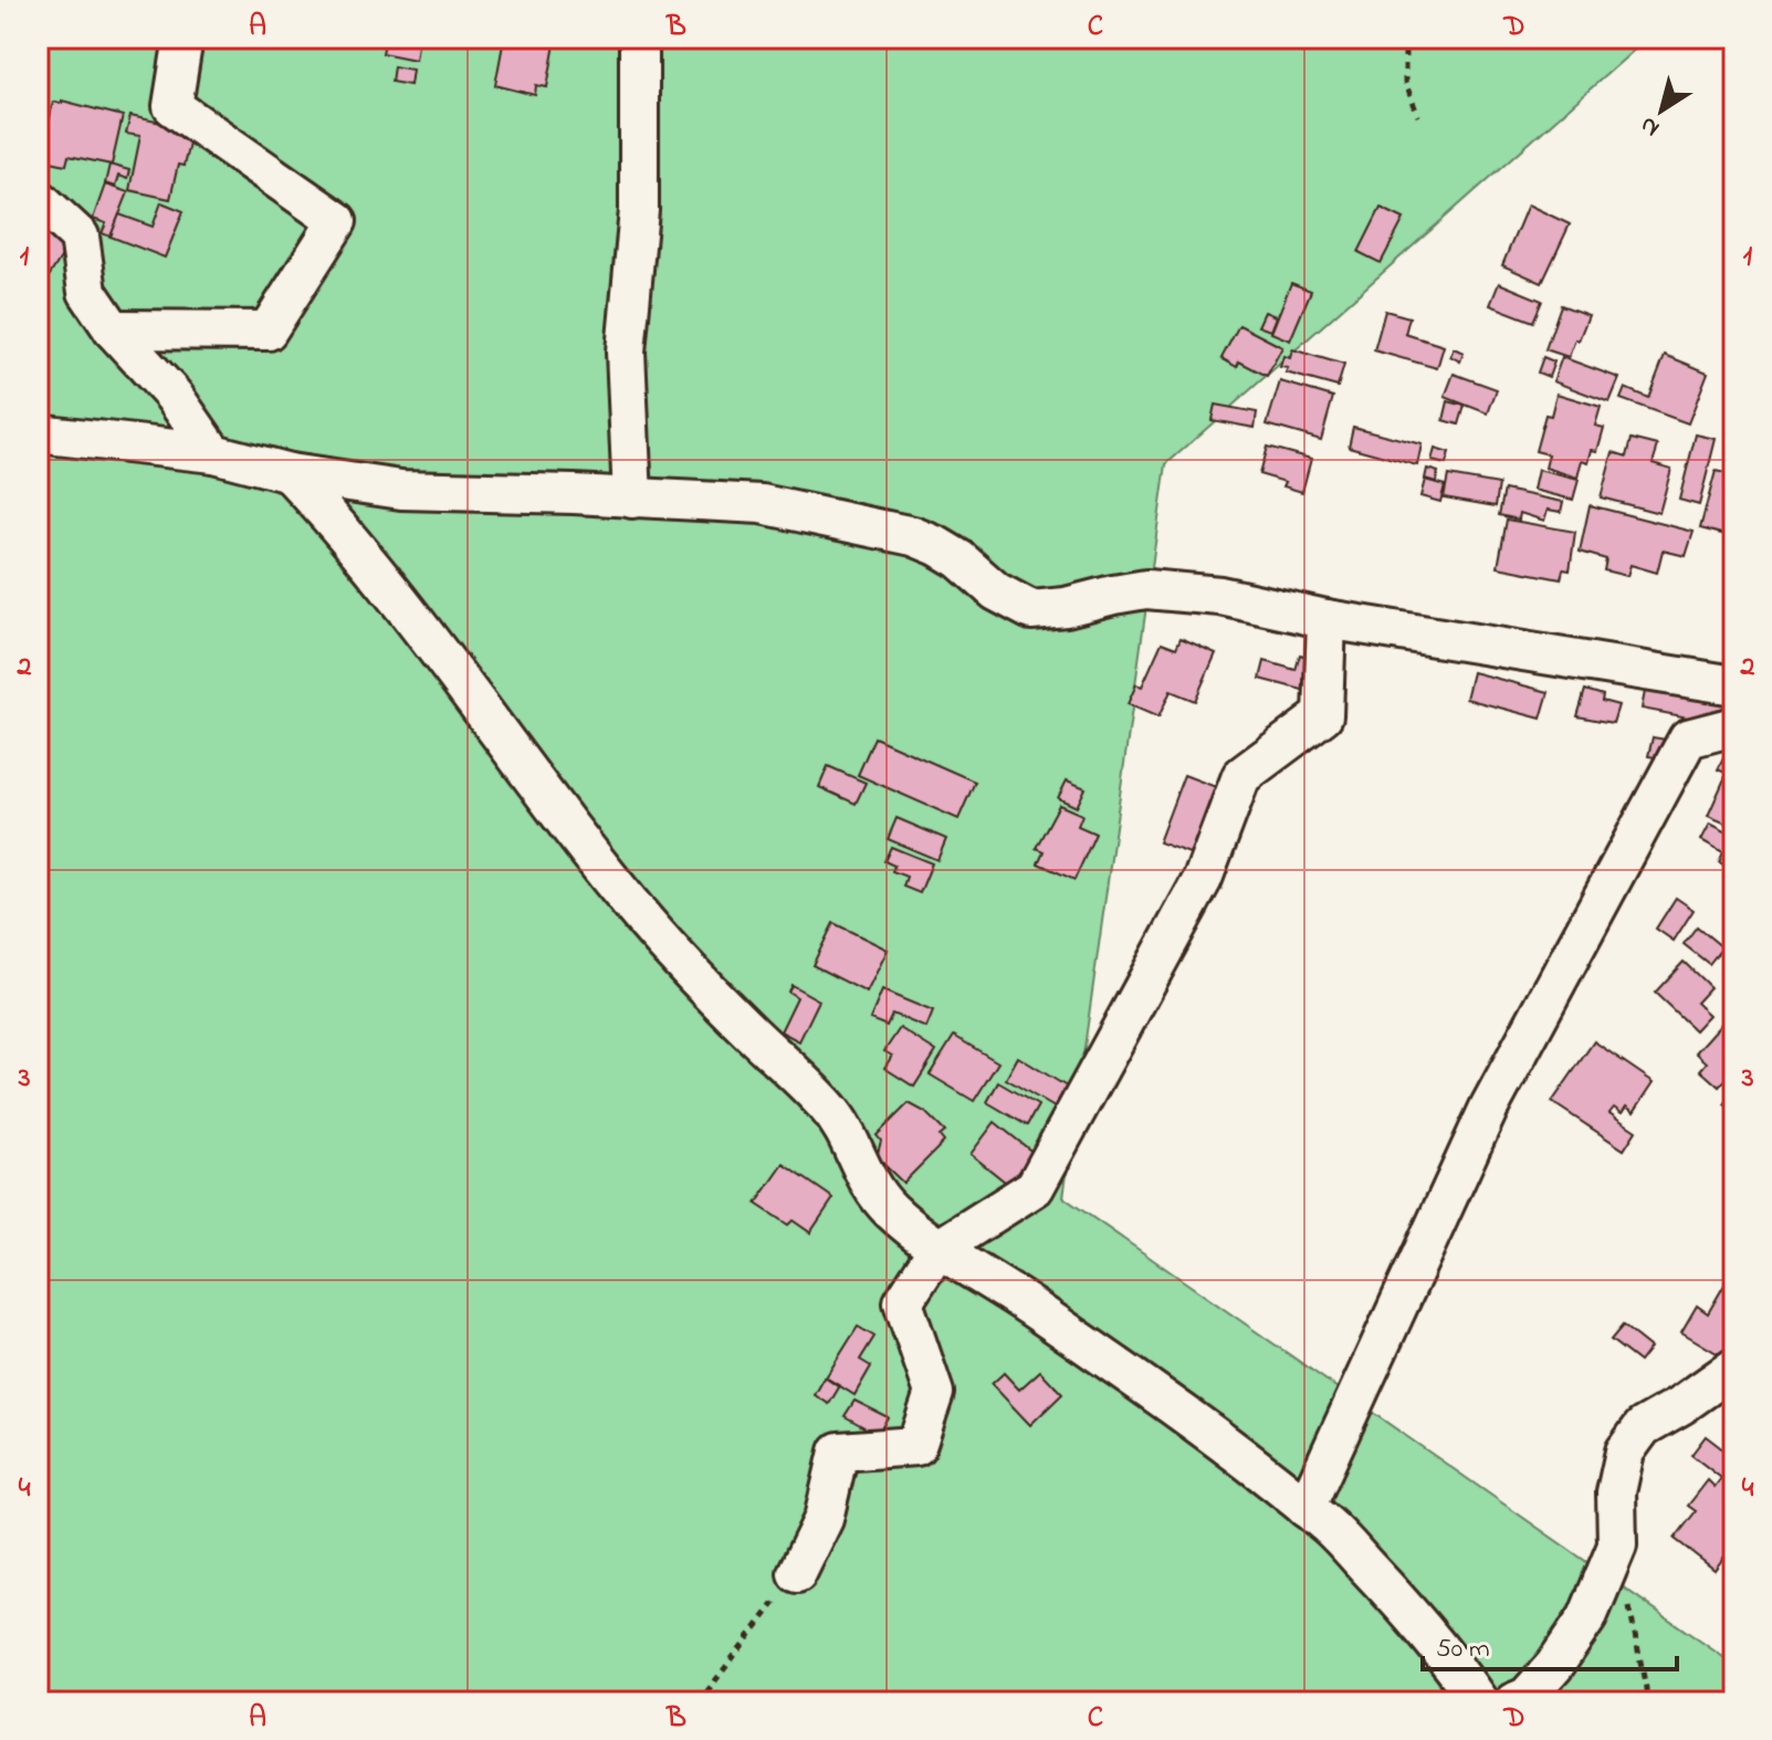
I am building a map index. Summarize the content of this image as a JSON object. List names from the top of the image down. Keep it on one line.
{"scale_bar":"50 m","north":"bottom left","grid":{"columns":["A","B","C","D"],"rows":["1","2","3","4"]}}
